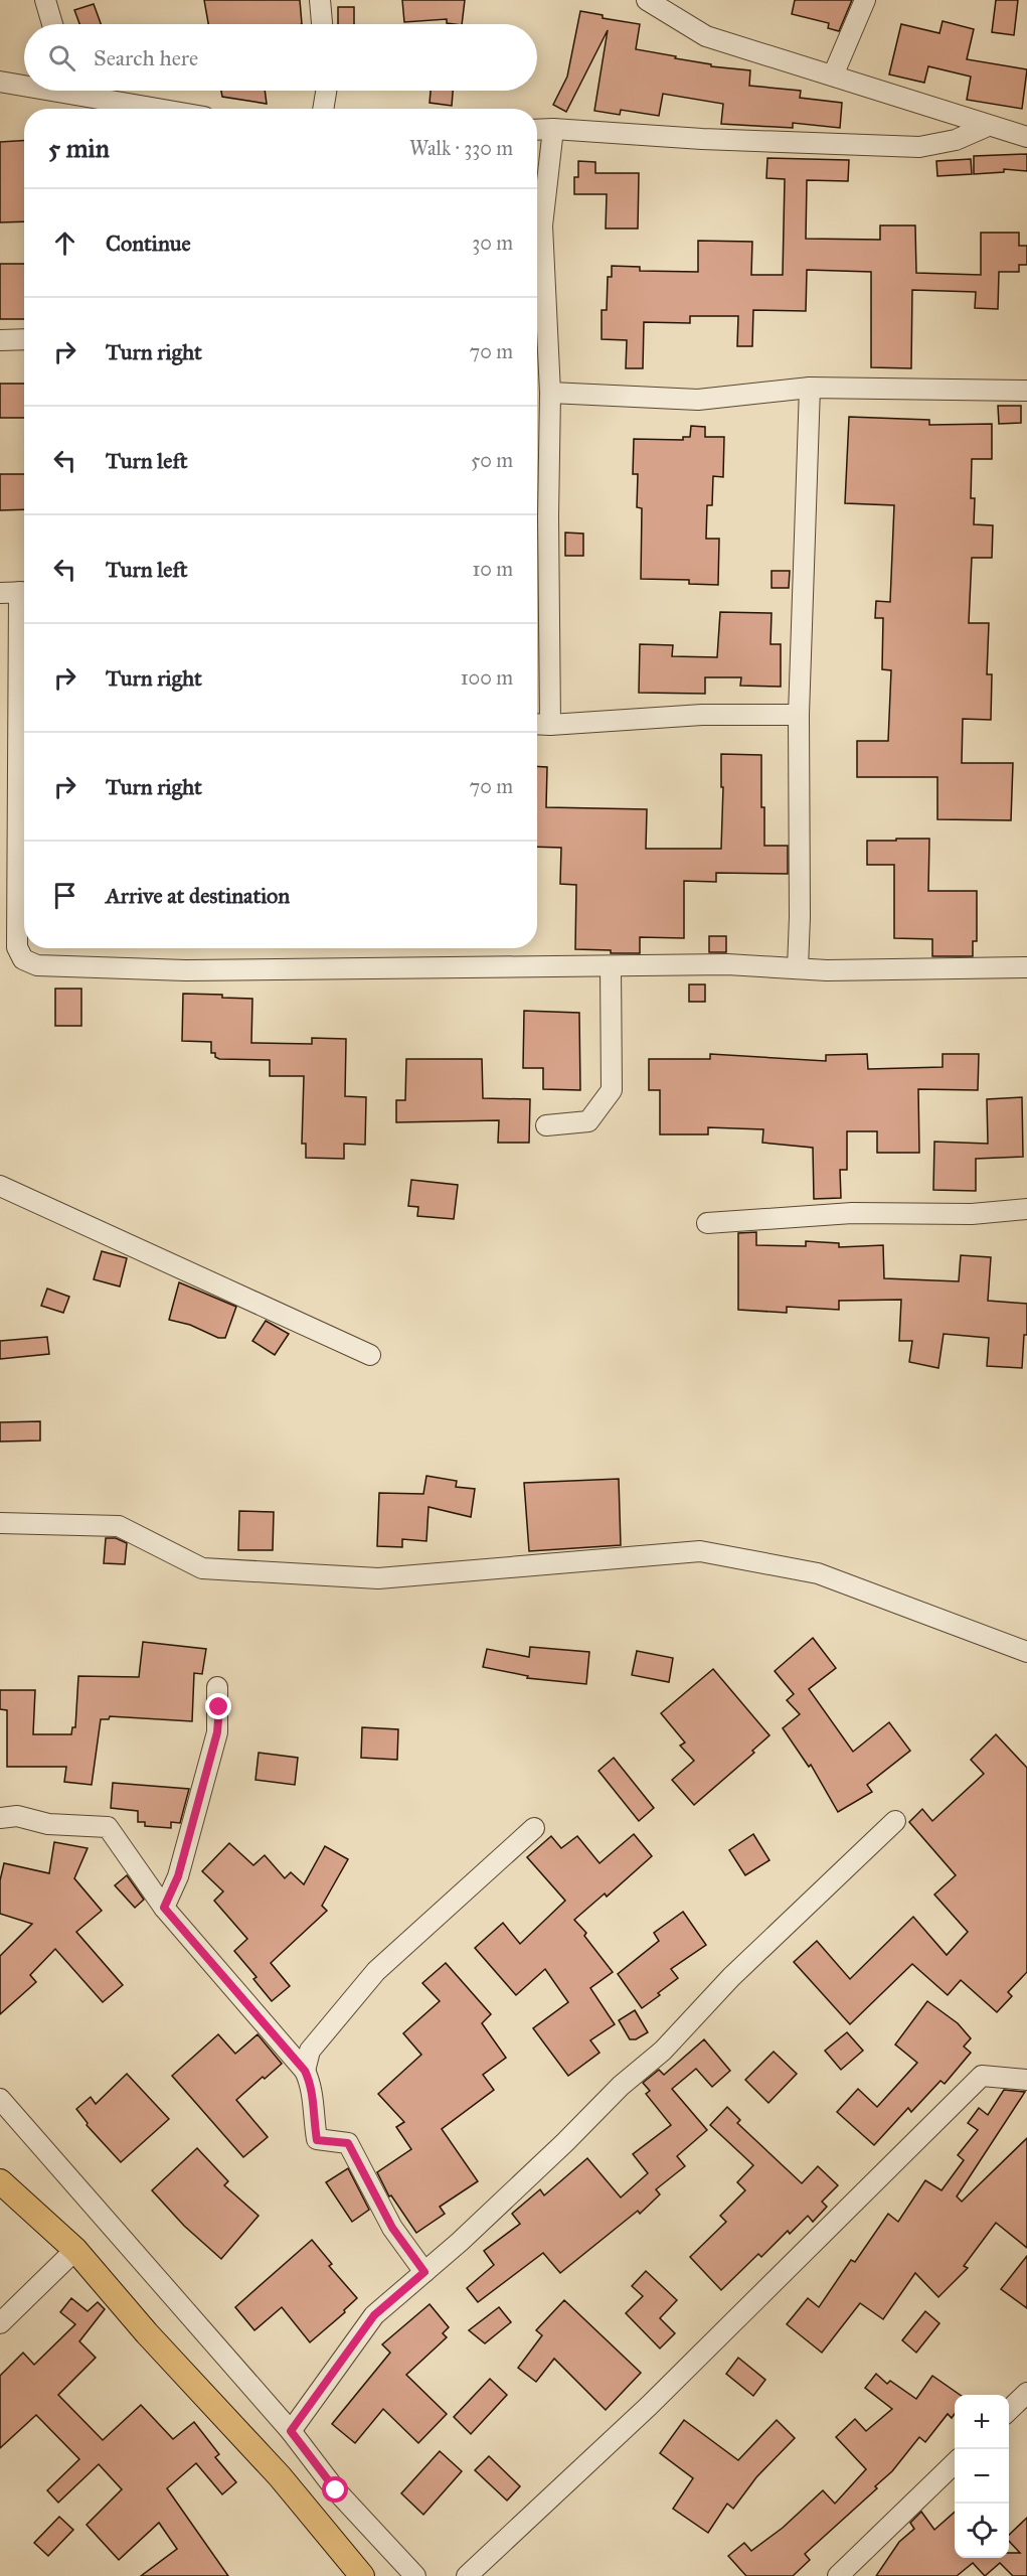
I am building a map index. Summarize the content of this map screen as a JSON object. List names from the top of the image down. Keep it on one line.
{"page":{"search":"Search here","heading":["5 min","Walk · 330 m"],"list":[["Continue","30 m"],["Turn right","70 m"],["Turn left","50 m"],["Turn left","10 m"],["Turn right","100 m"],["Turn right","70 m"],"Arrive at destination"],"map_buttons":["+","−"]}}
